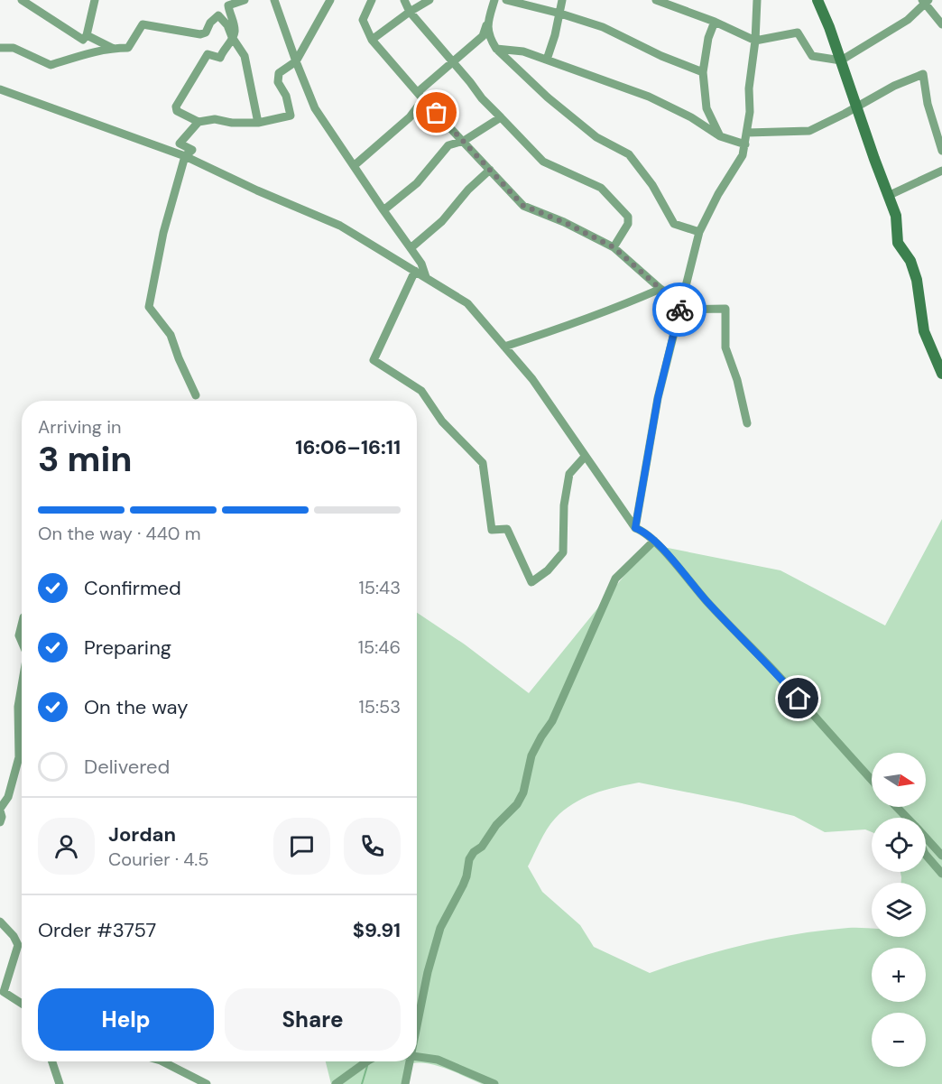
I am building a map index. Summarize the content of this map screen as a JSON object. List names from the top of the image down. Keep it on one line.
{"north":"right","page":{"heading":["3 min","Arriving in","16:06–16:11"],"panel":["Jordan","Courier · 4.5","Order #3757","$9.91"],"bar":"On the way · 440 m","list":[["Confirmed","15:43"],["Preparing","15:46"],["On the way","15:53"],"Delivered"],"map_buttons":["+","−"],"buttons":["Help","Share"]}}
